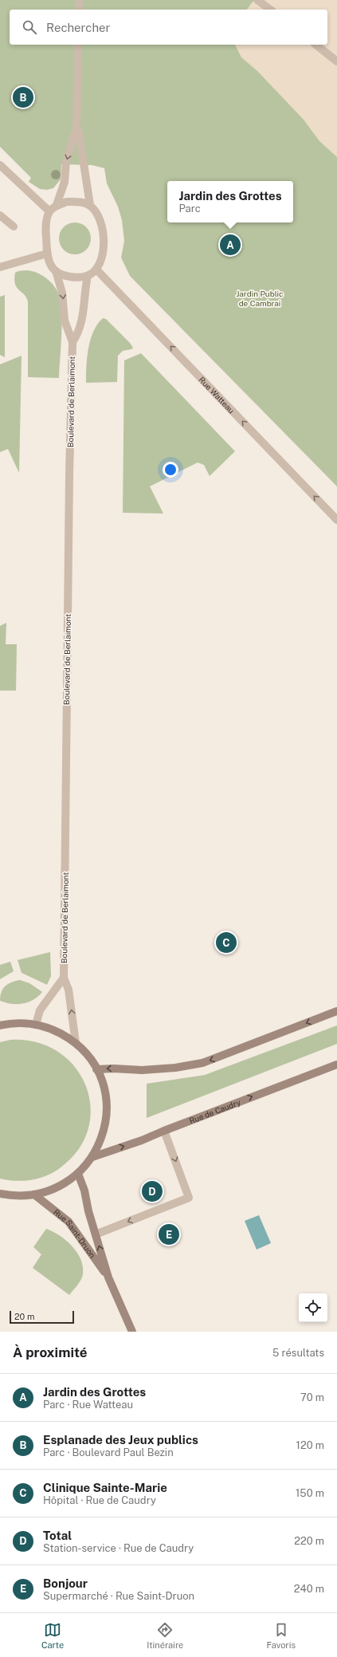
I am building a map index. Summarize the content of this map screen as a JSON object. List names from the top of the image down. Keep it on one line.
{"streets":{"main road":["Rue de Caudry","Rue Saint-Druon"],"street":["Rue Watteau","Boulevard de Berlaimont"]},"crossings":[["Rue Watteau","Boulevard de Berlaimont"]],"one_way":["Rue Watteau"],"parks":["Jardin Public de Cambrai"],"scale_bar":"20 m","page":{"search":"Rechercher","pins":["B","A","C","D","E"],"popup":["Jardin des Grottes","Parc"],"scale":"20 m","heading":["À proximité","5 résultats"],"list":[{"mark":"A","name":"Jardin des Grottes","note":"Parc · Rue Watteau","value":"70 m"},{"mark":"B","name":"Esplanade des Jeux publics","note":"Parc · Boulevard Paul Bezin","value":"120 m"},{"mark":"C","name":"Clinique Sainte-Marie","note":"Hôpital · Rue de Caudry","value":"150 m"},{"mark":"D","name":"Total","note":"Station-service · Rue de Caudry","value":"220 m"},{"mark":"E","name":"Bonjour","note":"Supermarché · Rue Saint-Druon","value":"240 m"}],"nav":["Carte","Itinéraire","Favoris"]}}
